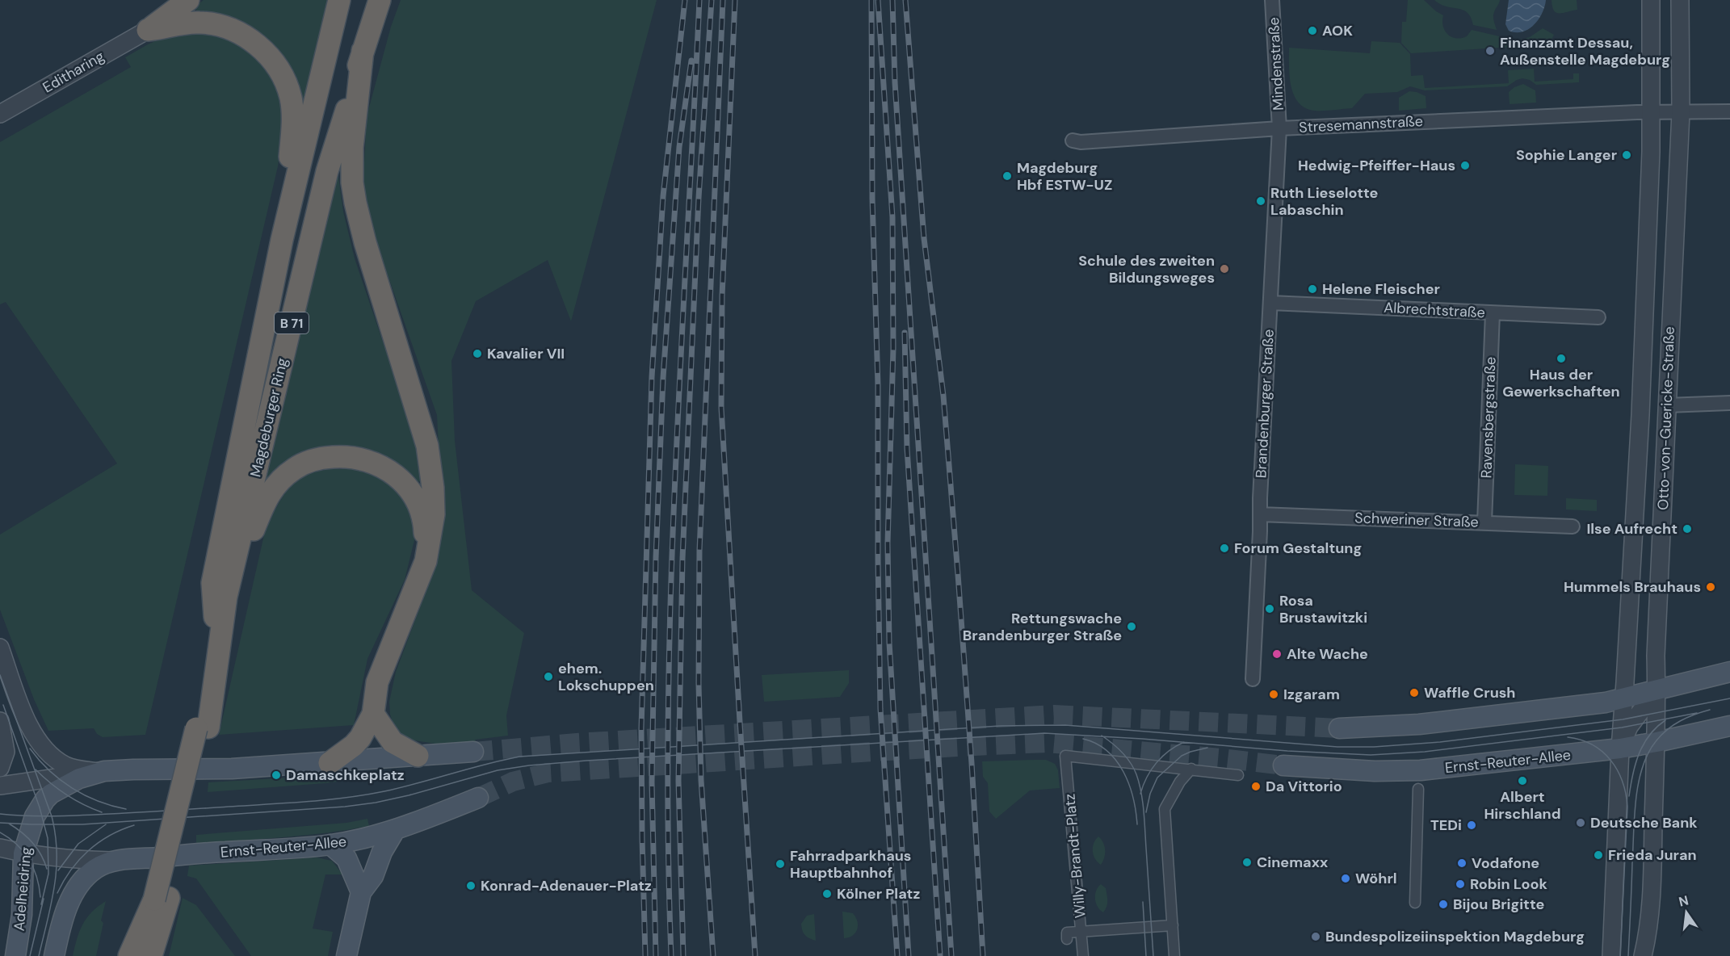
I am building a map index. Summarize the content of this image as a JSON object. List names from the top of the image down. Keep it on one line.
{"streets":{"highway":["B 71","Magdeburger Ring"],"main road":["Ernst-Reuter-Allee","Adelheidring"],"street":["Mindenstraße","Editharing","Stresemannstraße","Albrechtstraße","Brandenburger Straße","Ravensbergstraße","Otto-von-Guericke-Straße","Schweriner Straße","Willy-Brandt-Platz"]},"crossings":[["Mindenstraße","Stresemannstraße"],["Mindenstraße","Brandenburger Straße"],["Stresemannstraße","Brandenburger Straße"],["Stresemannstraße","Otto-von-Guericke-Straße"],["Albrechtstraße","Brandenburger Straße"],["Albrechtstraße","Ravensbergstraße"],["Brandenburger Straße","Schweriner Straße"],["Ravensbergstraße","Schweriner Straße"],["Otto-von-Guericke-Straße","Ernst-Reuter-Allee"]],"places":["AOK","Finanzamt Dessau, Außenstelle Magdeburg","Sophie Langer","Hedwig-Pfeiffer-Haus","Magdeburg Hbf ESTW-UZ","Ruth Lieselotte Labaschin","Schule des zweiten Bildungsweges","Helene Fleischer","Kavalier VII","Haus der Gewerkschaften","Ilse Aufrecht","Forum Gestaltung","Hummels Brauhaus","Rosa Brustawitzki","Rettungswache Brandenburger Straße","Alte Wache","ehem. Lokschuppen","Waffle Crush","Izgaram","Damaschkeplatz","Albert Hirschland","Da Vittorio","Deutsche Bank","TEDi","Frieda Juran","Cinemaxx","Vodafone","Fahrradparkhaus Hauptbahnhof","Wöhrl","Robin Look","Konrad-Adenauer-Platz","Kölner Platz","Bijou Brigitte","Bundespolizeiinspektion Magdeburg"],"north":"top"}
